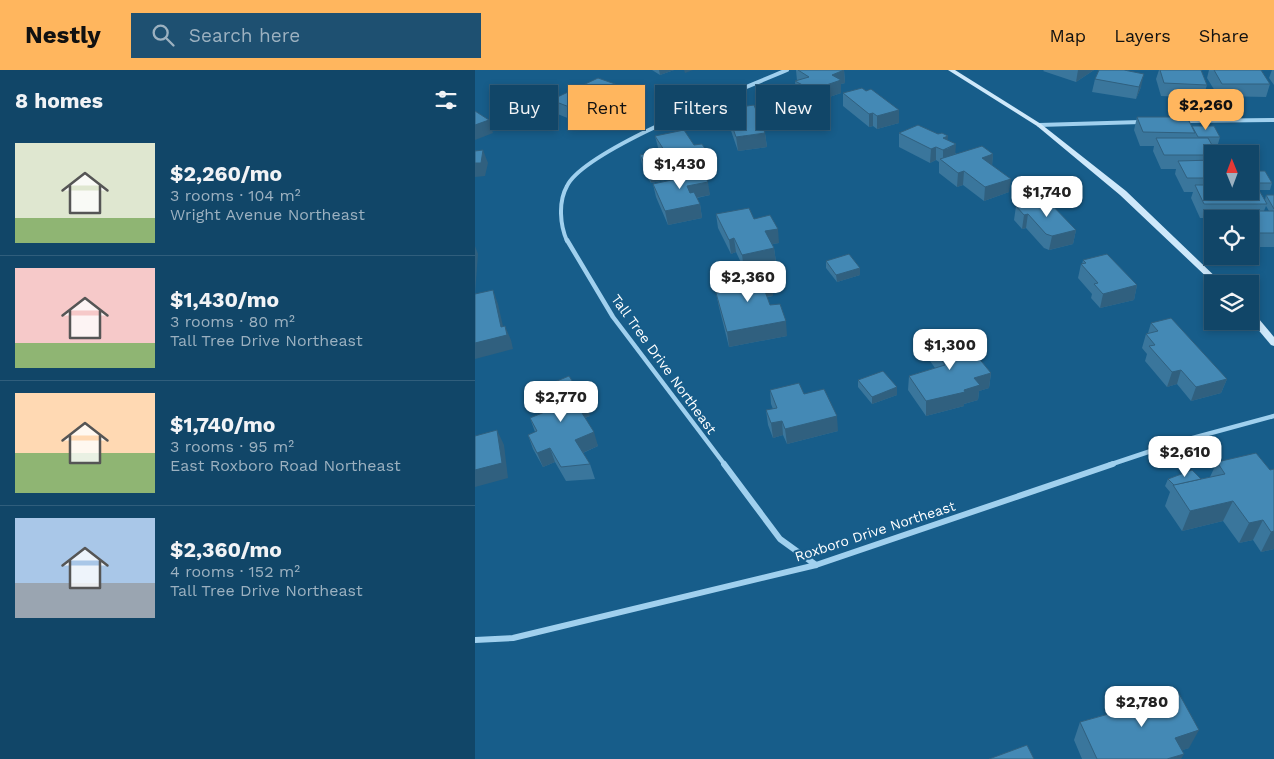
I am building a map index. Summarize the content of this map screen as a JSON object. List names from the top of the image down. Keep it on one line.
{"streets":{"street":["Tall Tree Drive Northeast","Roxboro Drive Northeast"]},"crossings":[["Tall Tree Drive Northeast","Roxboro Drive Northeast"]],"north":"top","page":{"header":"Nestly","search":"Search here","nav":["Map","Layers","Share"],"heading":"8 homes","chip":["Buy","Rent","Filters","New"],"price":["$2,260","$1,430","$1,740","$2,360","$1,300","$2,770","$2,610","$2,780"],"list":[{"name":"$2,260/mo","note":"3 rooms · 104 m² · Wright Avenue Northeast"},{"name":"$1,430/mo","note":"3 rooms · 80 m² · Tall Tree Drive Northeast"},{"name":"$1,740/mo","note":"3 rooms · 95 m² · East Roxboro Road Northeast"},{"name":"$2,360/mo","note":"4 rooms · 152 m² · Tall Tree Drive Northeast"}]}}
